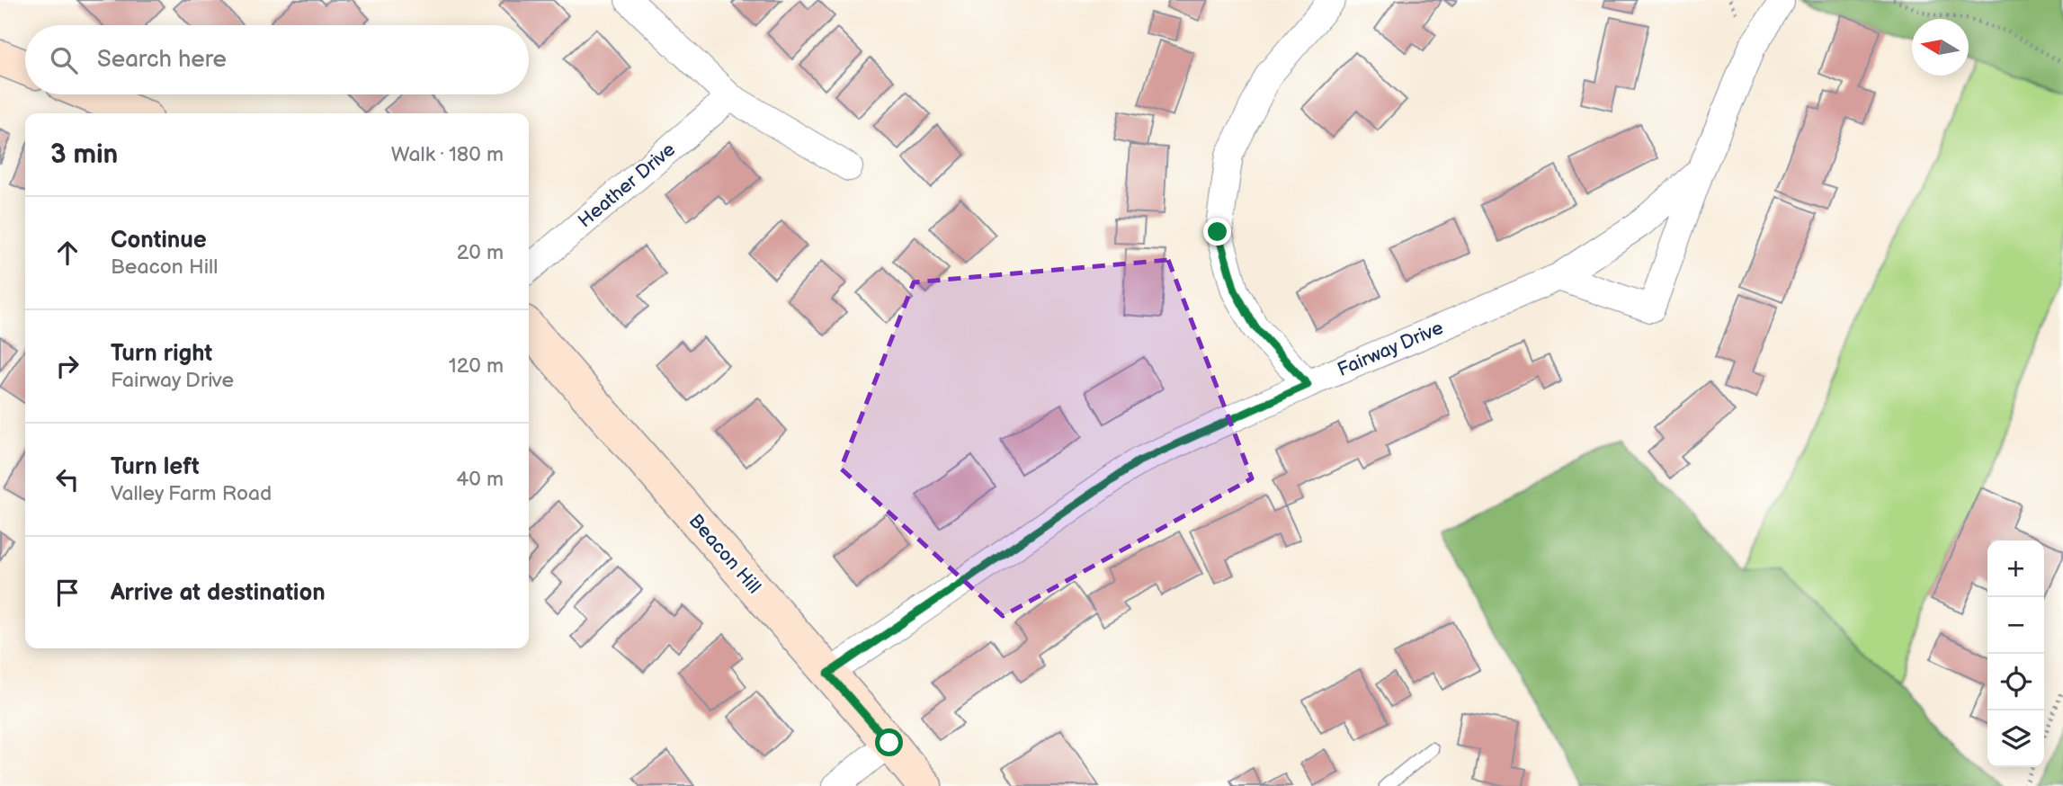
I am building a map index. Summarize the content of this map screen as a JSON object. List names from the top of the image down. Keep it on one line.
{"streets":{"street":["Heather Drive","Fairway Drive","Beacon Hill"]},"crossings":[["Fairway Drive","Beacon Hill"]],"north":"left","page":{"search":"Search here","heading":["3 min","Walk · 180 m"],"list":[["Continue","Beacon Hill","20 m"],["Turn right","Fairway Drive","120 m"],["Turn left","Valley Farm Road","40 m"],"Arrive at destination"],"map_buttons":["+","−"]}}
